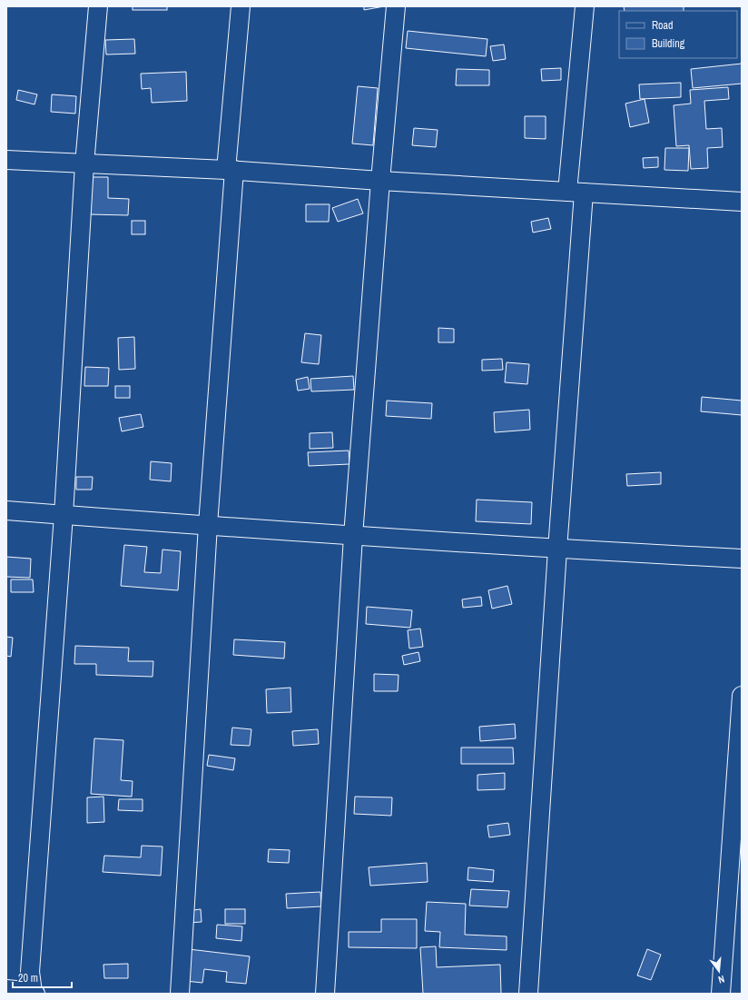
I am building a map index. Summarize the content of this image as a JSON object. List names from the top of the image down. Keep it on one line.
{"legend":["Road","Building"],"scale_bar":"20 m","north":"bottom"}
